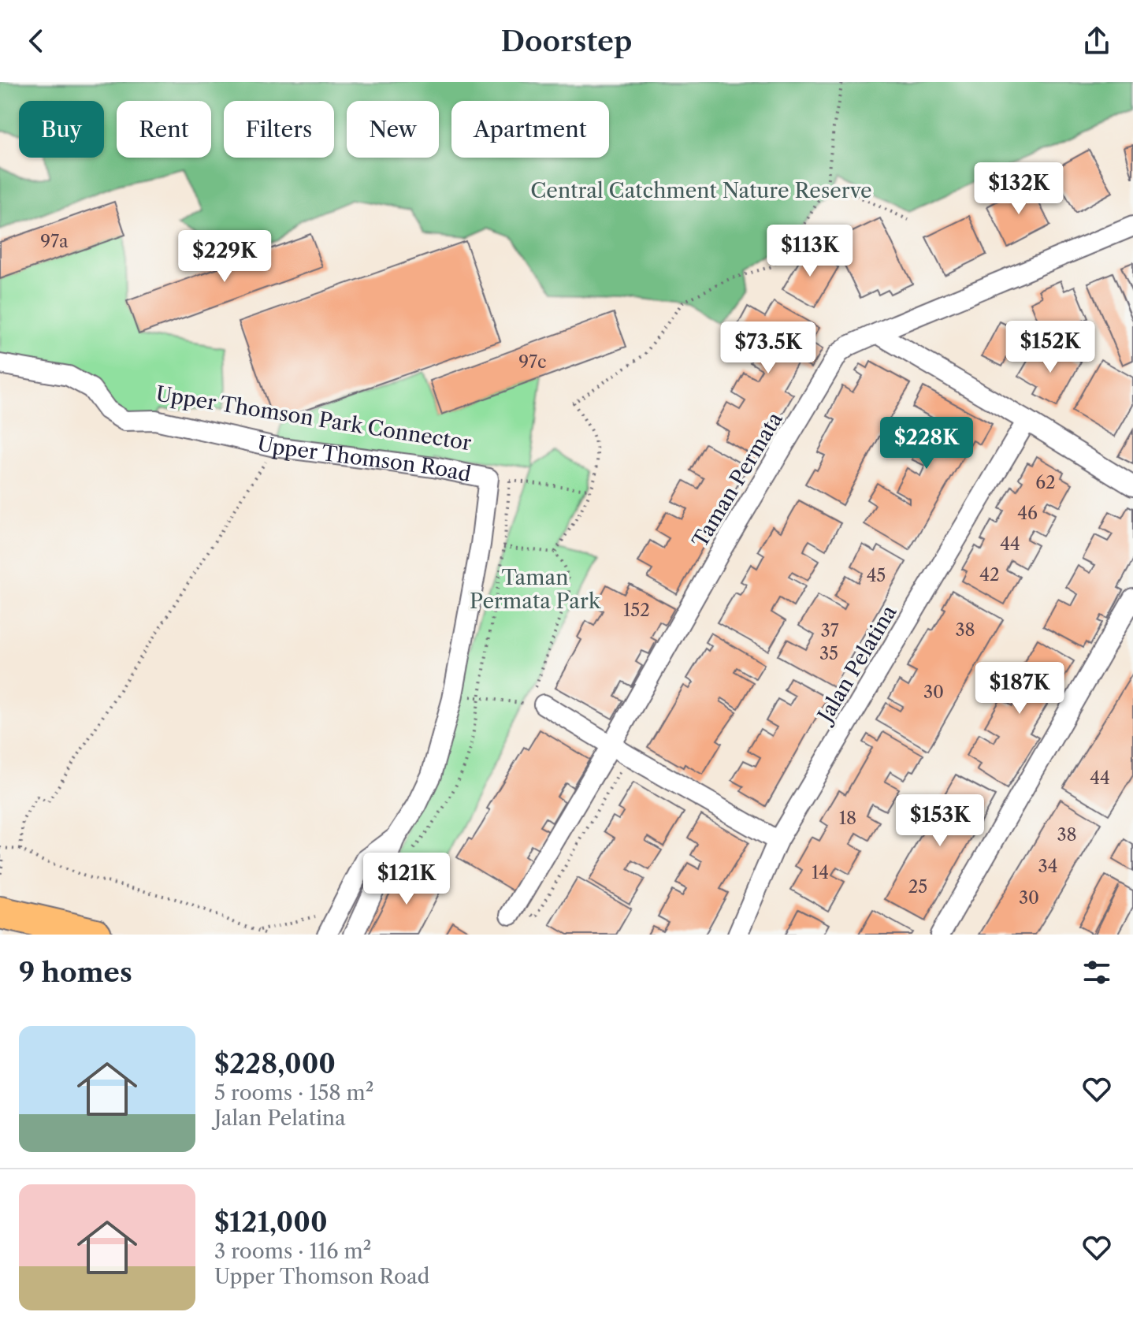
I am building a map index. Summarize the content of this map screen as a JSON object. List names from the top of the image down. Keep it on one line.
{"streets":{"street":["Upper Thomson Road","Taman Permata","Jalan Pelatina"],"path":["Upper Thomson Park Connector"]},"crossings":[["Upper Thomson Park Connector","Upper Thomson Road"]],"parks":["Central Catchment Nature Reserve","Taman Permata Park"],"house_numbers":["97a","97c","62","46","44","42","45","152","38","37","35","30","44","18","38","34","14","25","30"],"page":{"header":"Doorstep","chip":["Buy","Rent","Filters","New","Apartment"],"price":["$132K","$113K","$229K","$152K","$73.5K","$228K","$187K","$153K","$121K"],"heading":"9 homes","list":[{"name":"$228,000","note":"5 rooms · 158 m² · Jalan Pelatina"},{"name":"$121,000","note":"3 rooms · 116 m² · Upper Thomson Road"}]}}
